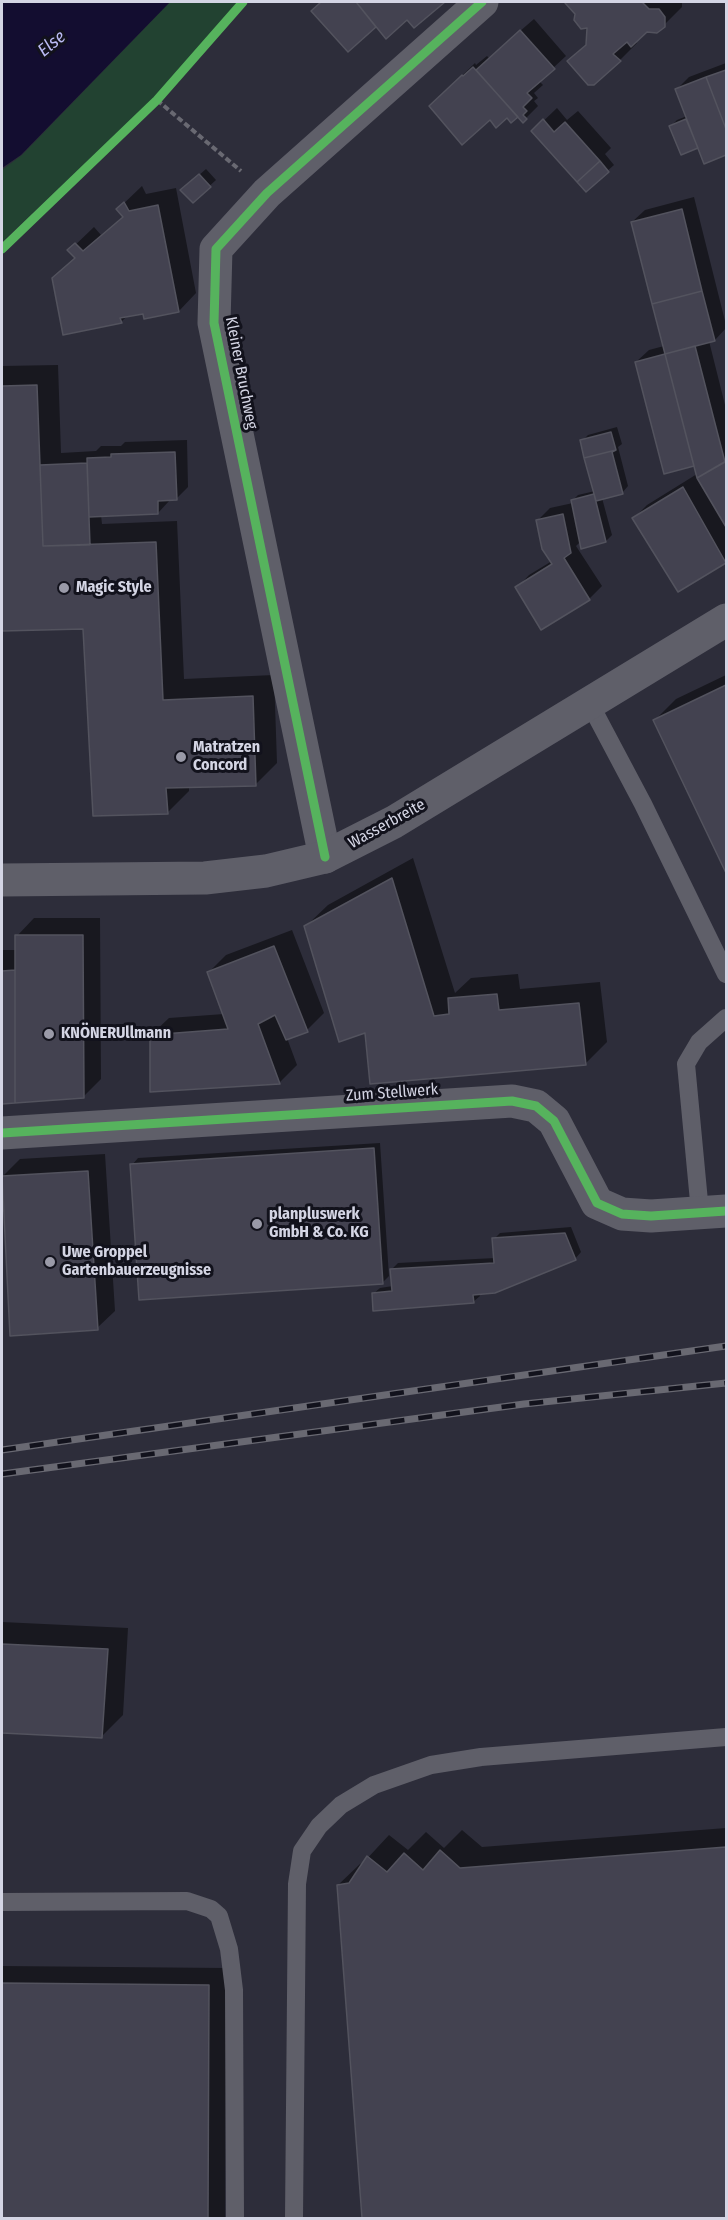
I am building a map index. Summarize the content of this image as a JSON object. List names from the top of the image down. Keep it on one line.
{"streets":{"street":["Kleiner Bruchweg","Wasserbreite","Zum Stellwerk"]},"crossings":[["Kleiner Bruchweg","Wasserbreite"]],"water":["Else"],"places":["Magic Style","Matratzen Concord","KNÖNERUllmann","planpluswerk GmbH & Co. KG","Uwe Groppel Gartenbauerzeugnisse"]}
